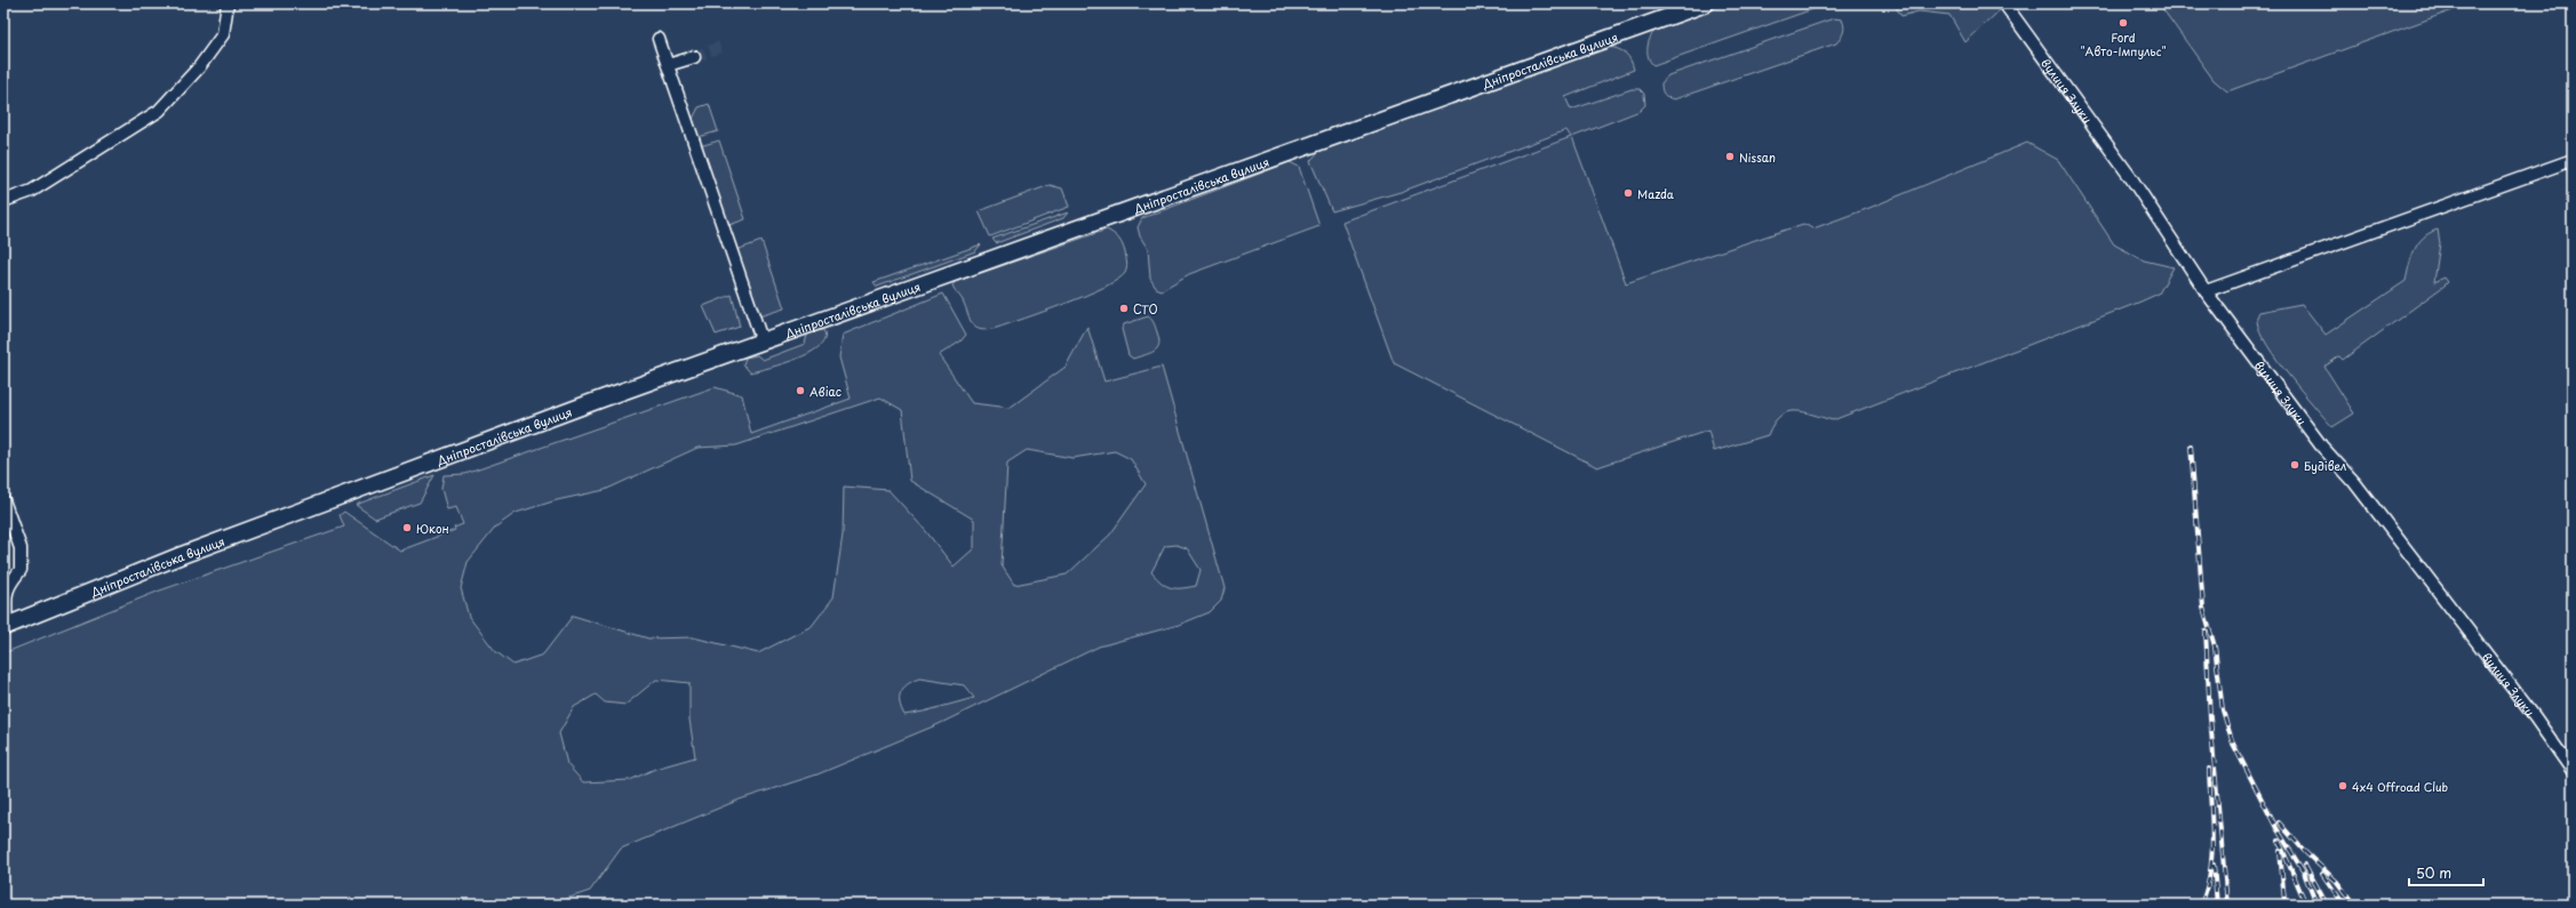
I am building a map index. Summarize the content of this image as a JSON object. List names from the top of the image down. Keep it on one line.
{"streets":{"street":["Дніпросталівська вулиця","вулиця Злуки"]},"places":["Ford \"Авто-Імпульс\"","Nissan","Mazda","СТО","Авіас","Будівел","Юкон","4x4 Offroad Club"],"scale_bar":"50 m"}
